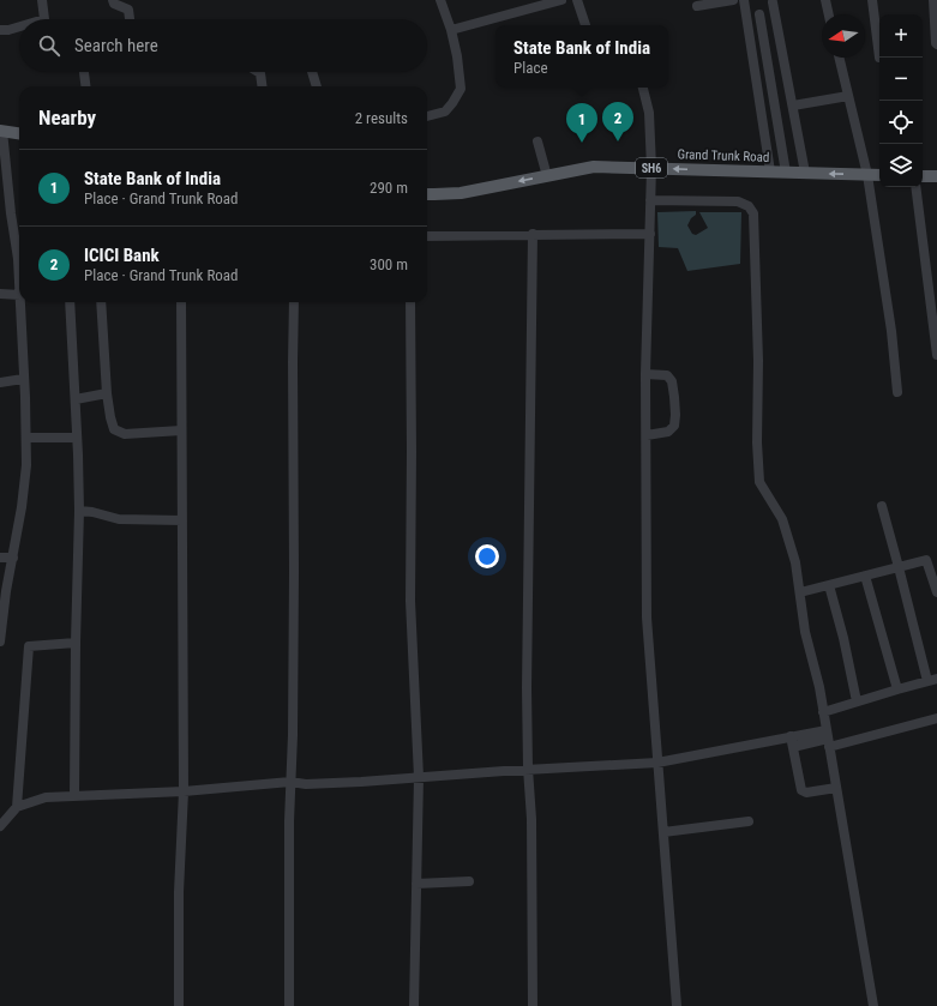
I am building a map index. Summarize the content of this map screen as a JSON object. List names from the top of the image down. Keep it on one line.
{"streets":{"main road":["Grand Trunk Road","SH6"]},"one_way":["Grand Trunk Road"],"north":"left","page":{"map_buttons":["+","−"],"search":"Search here","popup":["State Bank of India","Place"],"heading":["Nearby","2 results"],"pins":["2","1"],"list":[{"mark":"1","name":"State Bank of India","note":"Place · Grand Trunk Road","value":"290 m"},{"mark":"2","name":"ICICI Bank","note":"Place · Grand Trunk Road","value":"300 m"}]}}
